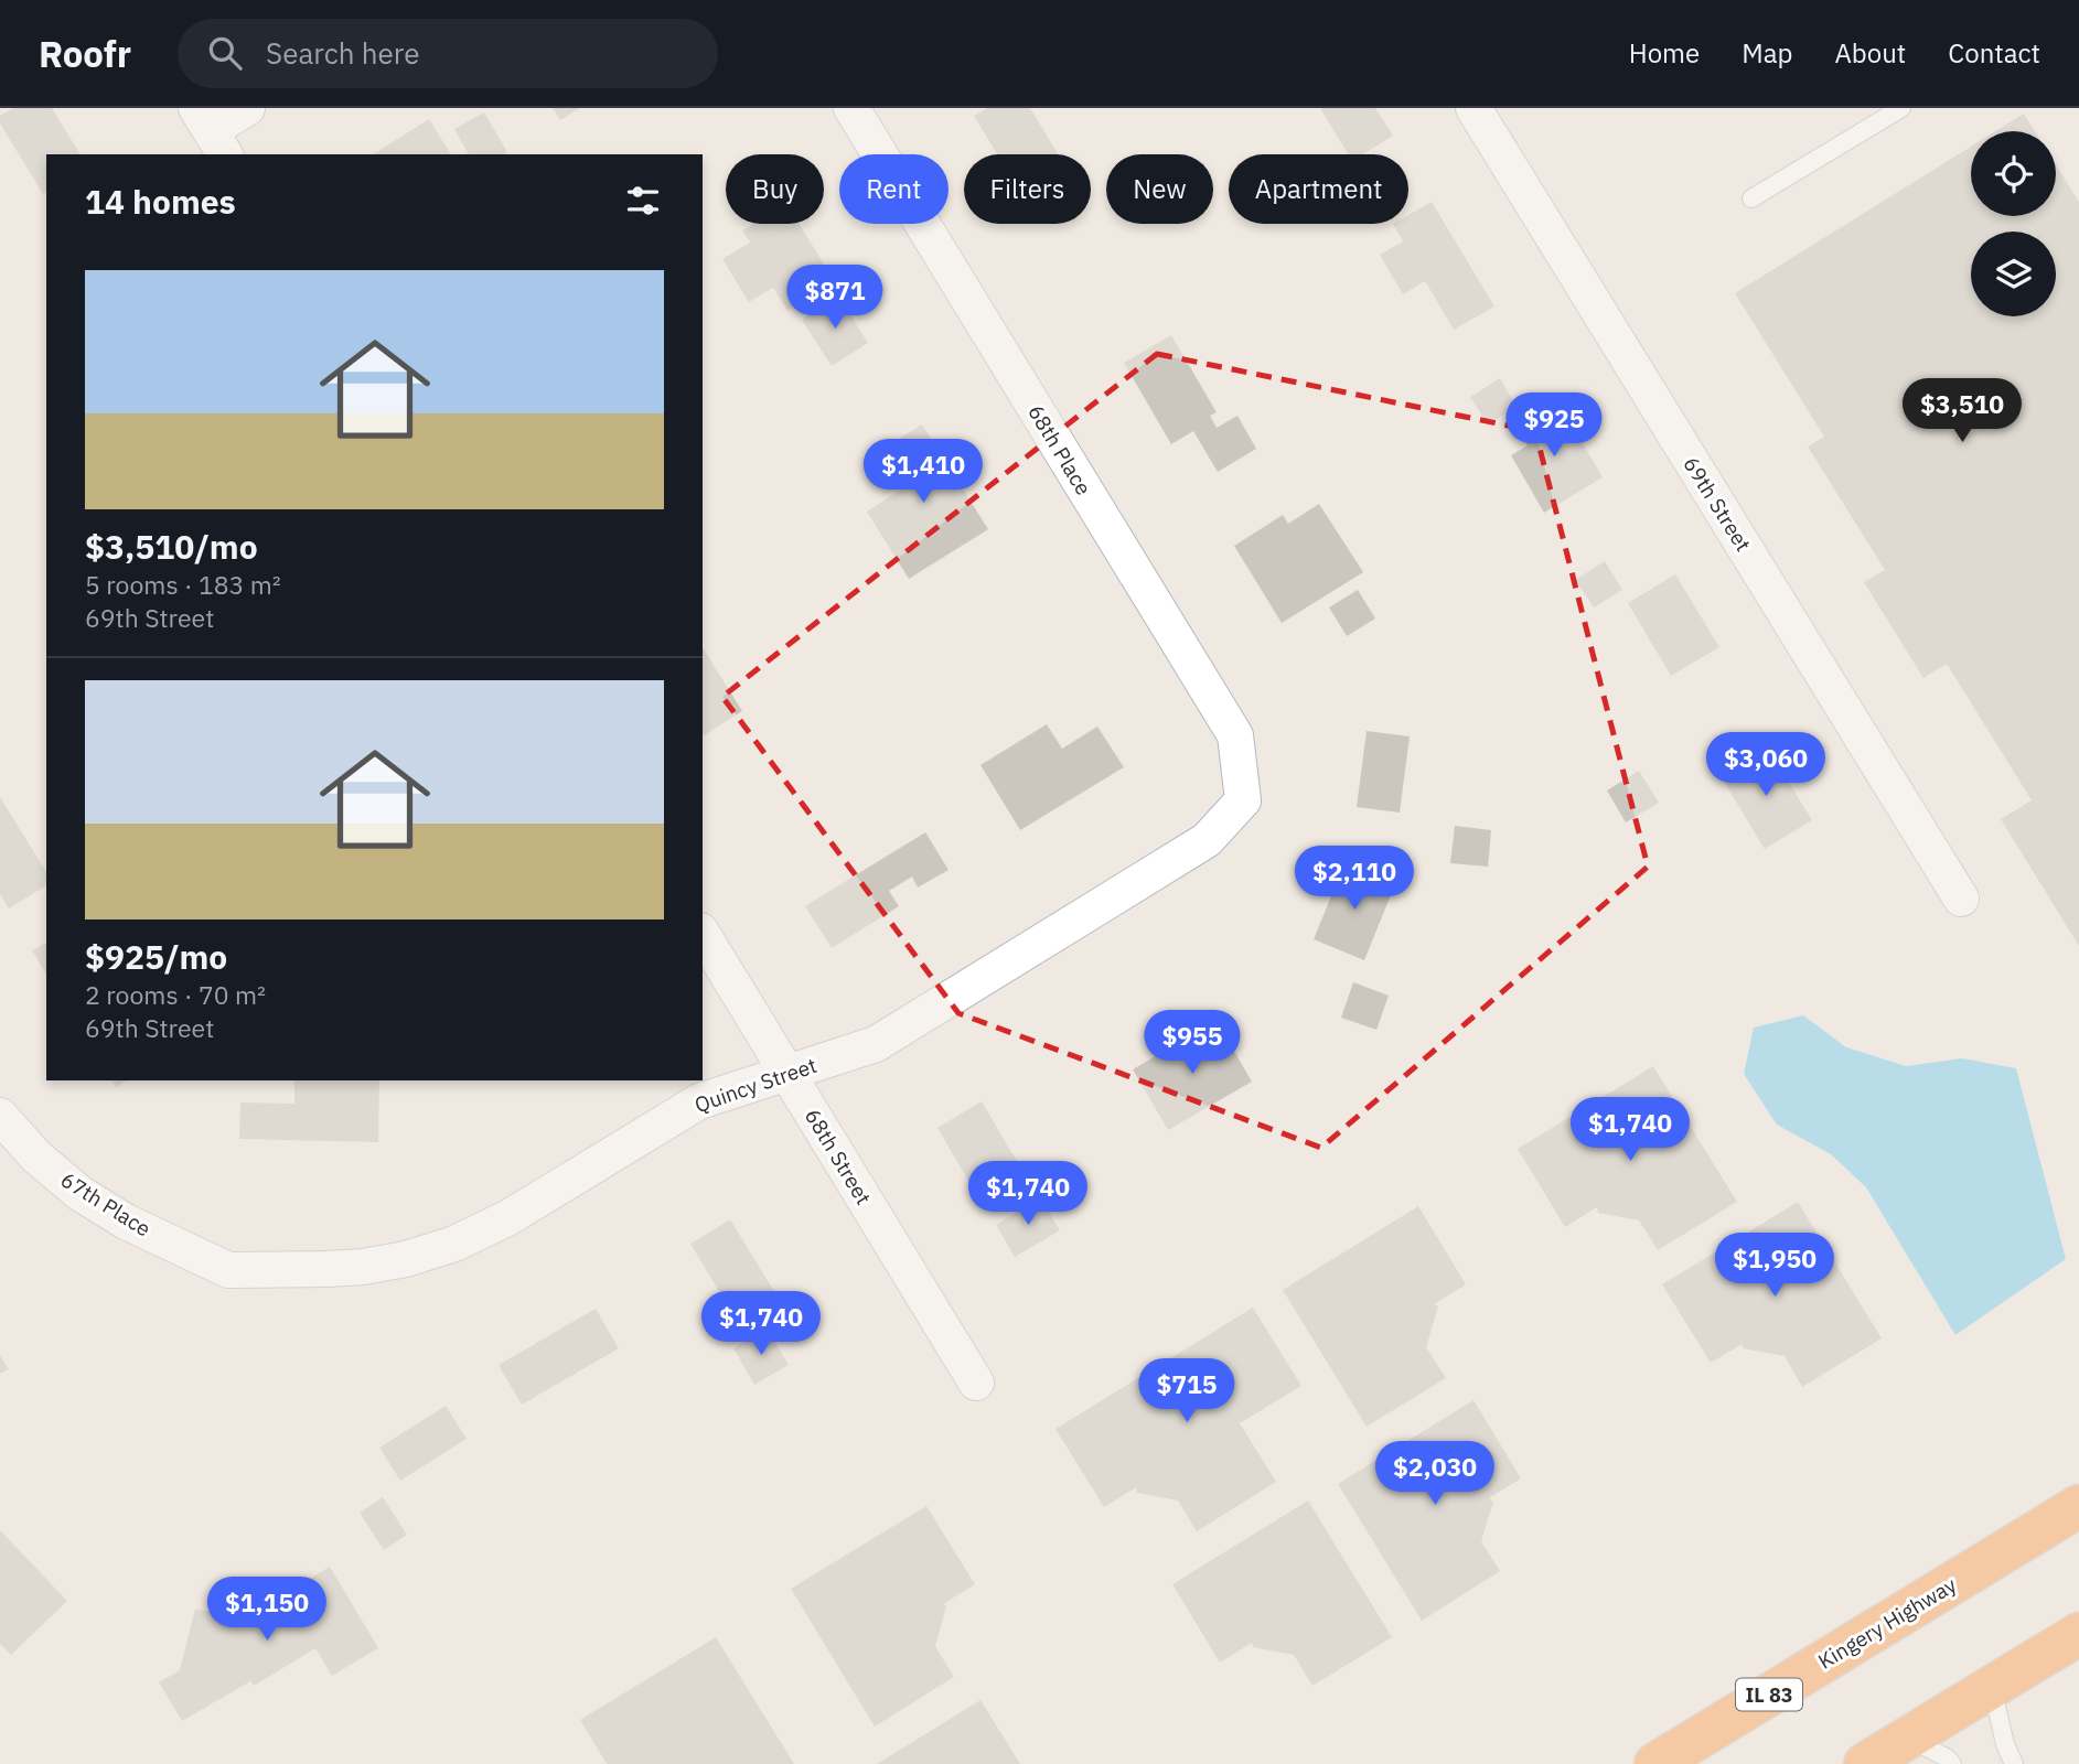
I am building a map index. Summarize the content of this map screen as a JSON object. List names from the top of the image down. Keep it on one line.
{"streets":{"highway":["Kingery Highway","IL 83"],"street":["68th Place","69th Street","Quincy Street","68th Street","67th Place"]},"crossings":[["68th Place","Quincy Street"],["Quincy Street","68th Street"],["Quincy Street","67th Place"]],"page":{"header":"Roofr","search":"Search here","nav":["Home","Map","About","Contact"],"chip":["Buy","Rent","Filters","New","Apartment"],"heading":"14 homes","list":[{"name":"$3,510/mo","note":"5 rooms · 183 m² · 69th Street"},{"name":"$925/mo","note":"2 rooms · 70 m² · 69th Street"}],"price":["$871","$3,510","$925","$1,410","$3,060","$2,110","$955","$1,740","$1,740","$1,950","$1,740","$715","$2,030","$1,150"]}}
